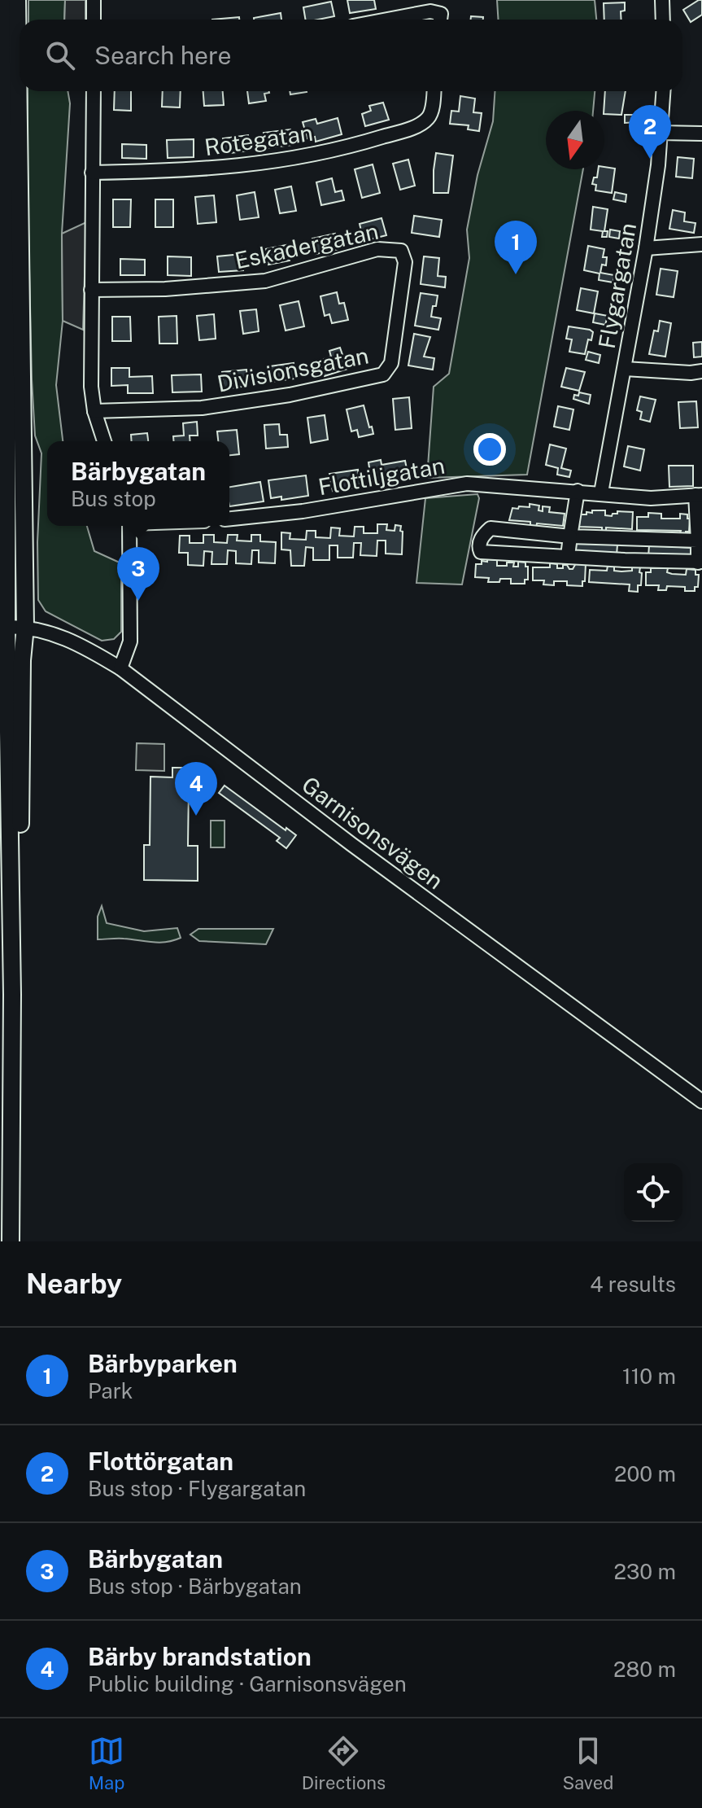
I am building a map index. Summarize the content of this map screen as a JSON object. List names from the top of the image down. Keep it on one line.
{"streets":{"street":["Rotegatan","Eskadergatan","Flygargatan","Divisionsgatan","Flottiljgatan","Garnisonsvägen"]},"crossings":[["Eskadergatan","Divisionsgatan"],["Flygargatan","Flottiljgatan"]],"north":"bottom","page":{"search":"Search here","pins":["2","1","3","4"],"popup":["Bärbygatan","Bus stop"],"heading":["Nearby","4 results"],"list":[{"mark":"1","name":"Bärbyparken","note":"Park","value":"110 m"},{"mark":"2","name":"Flottörgatan","note":"Bus stop · Flygargatan","value":"200 m"},{"mark":"3","name":"Bärbygatan","note":"Bus stop · Bärbygatan","value":"230 m"},{"mark":"4","name":"Bärby brandstation","note":"Public building · Garnisonsvägen","value":"280 m"}],"nav":["Map","Directions","Saved"]}}
